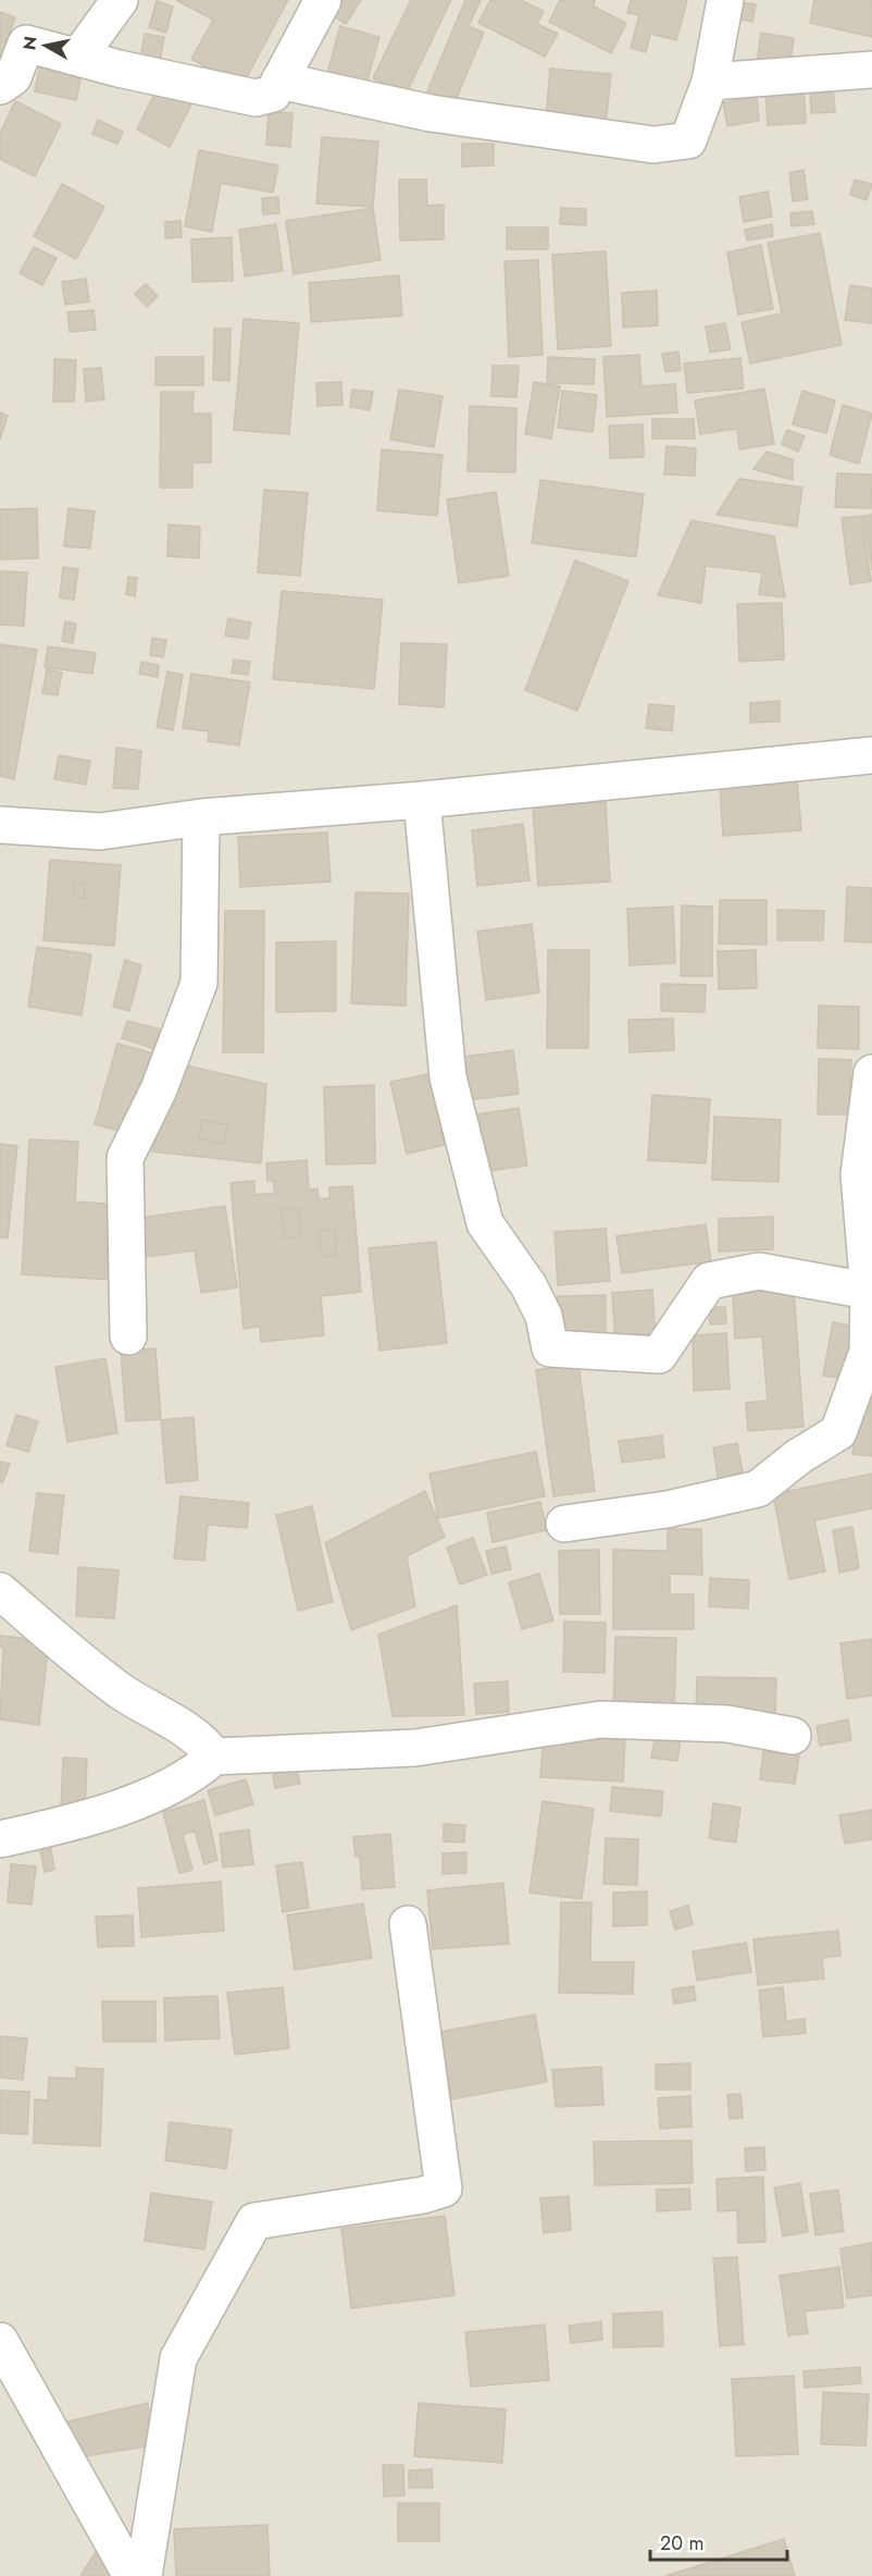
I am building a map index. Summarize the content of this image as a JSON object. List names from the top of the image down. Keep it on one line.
{"scale_bar":"20 m","north":"left"}
